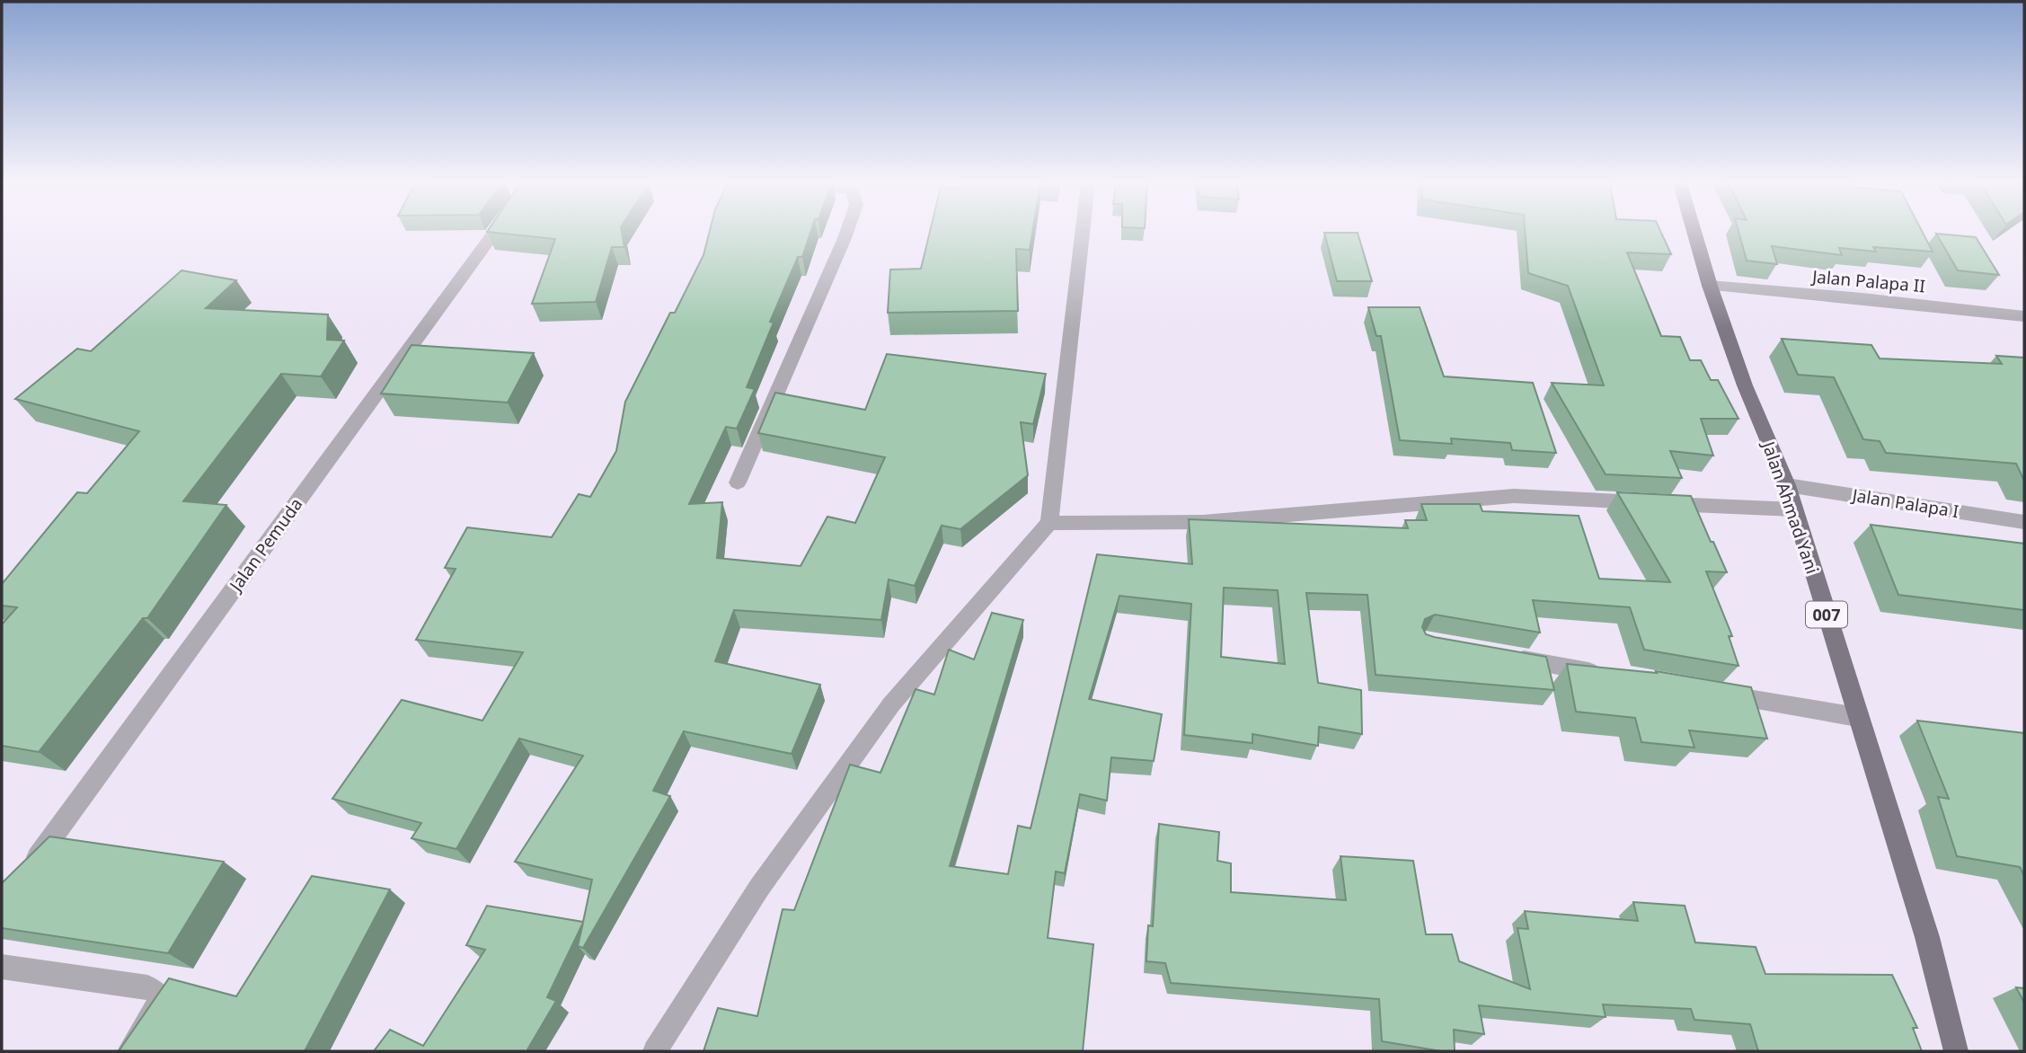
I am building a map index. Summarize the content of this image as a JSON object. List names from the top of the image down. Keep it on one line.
{"streets":{"main road":["Jalan Ahmad Yani","007"],"street":["Jalan Palapa II","Jalan Palapa I","Jalan Pemuda"]},"crossings":[["Jalan Palapa II","Jalan Ahmad Yani"],["Jalan Palapa I","Jalan Ahmad Yani"]]}
